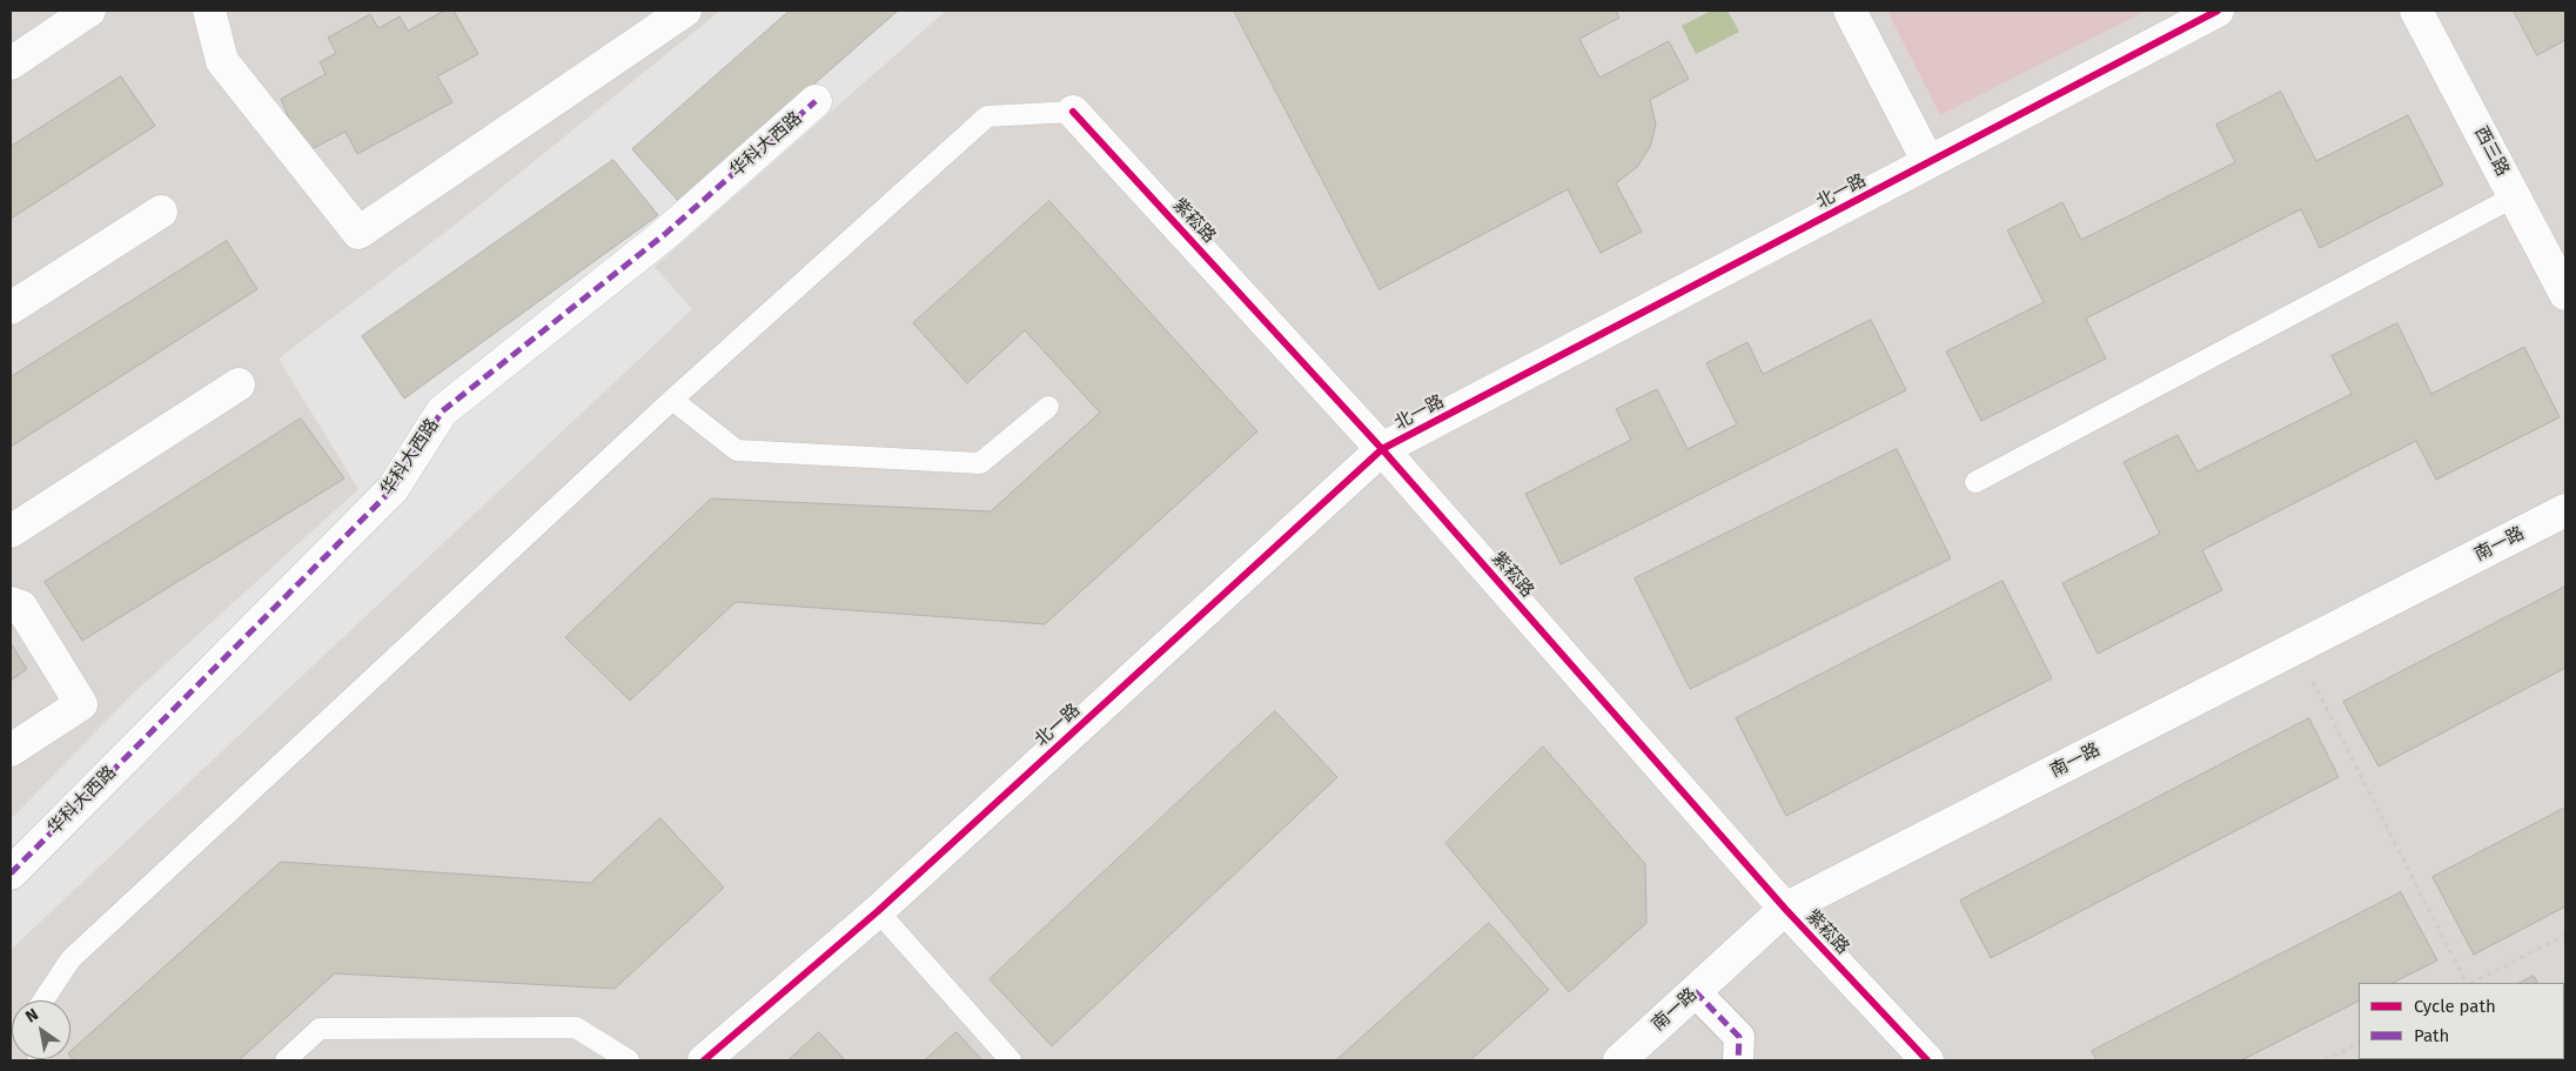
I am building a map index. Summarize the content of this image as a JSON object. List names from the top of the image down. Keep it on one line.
{"streets":{"street":["华科大西路","西三路","北一路","紫菘路","南一路"]},"crossings":[["北一路","紫菘路"],["紫菘路","南一路"]],"legend":["Cycle path","Path"],"north":"top left"}
